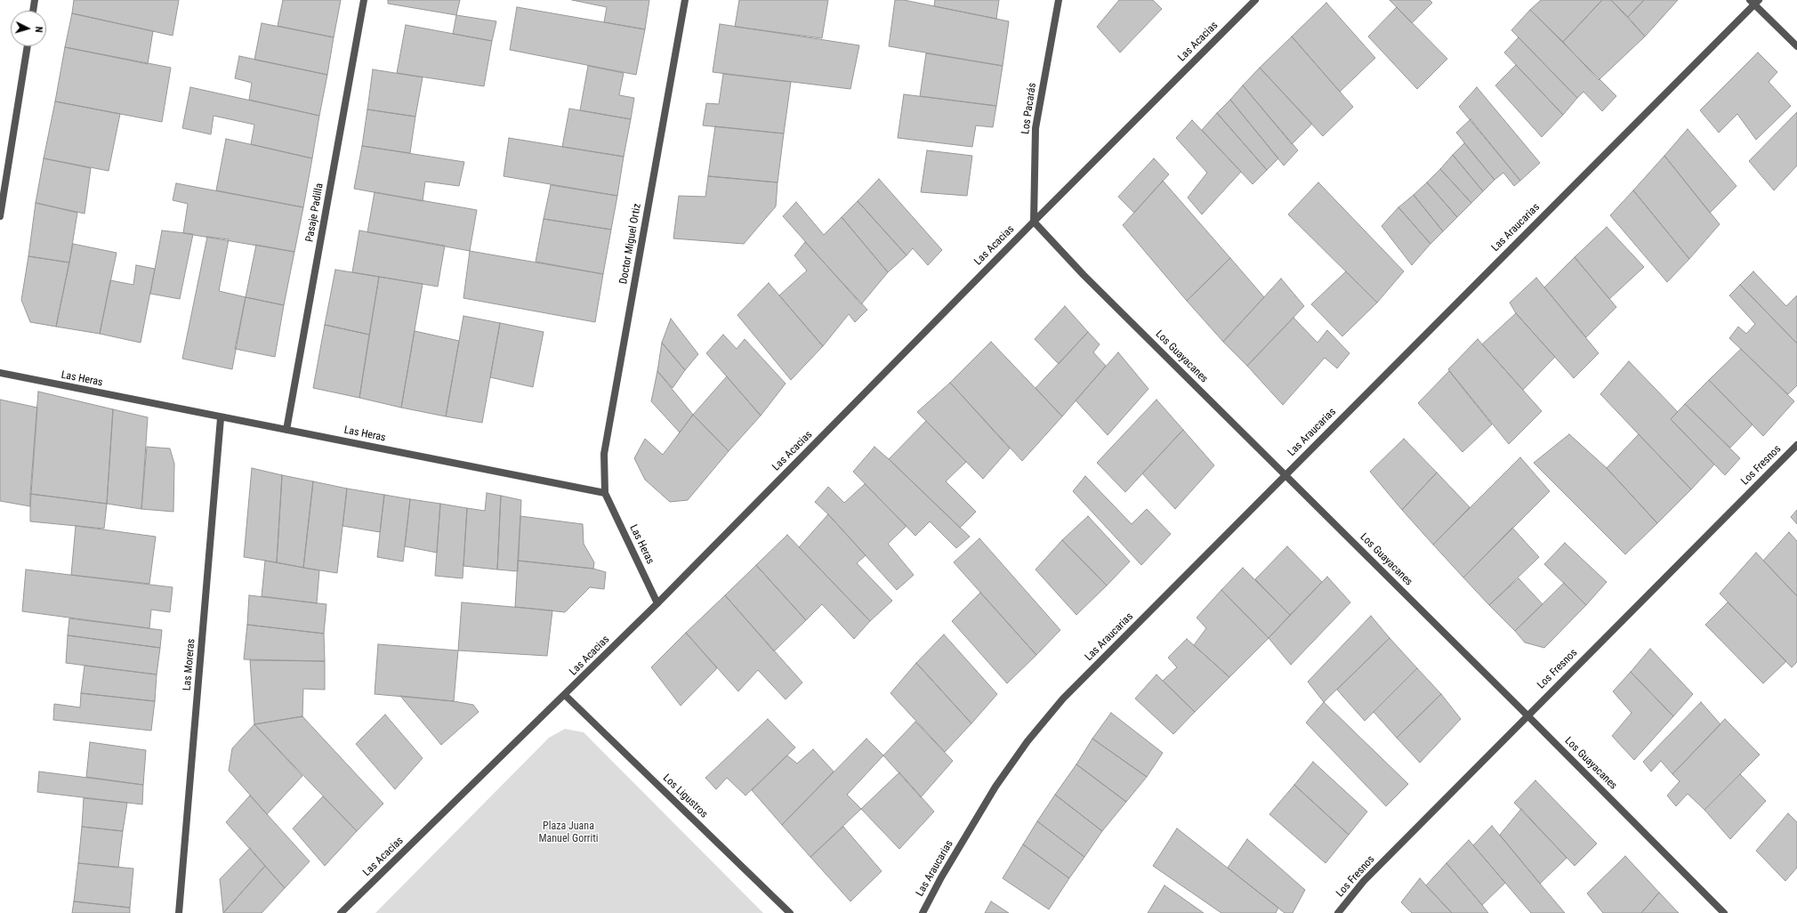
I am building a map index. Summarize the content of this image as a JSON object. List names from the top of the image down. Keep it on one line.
{"streets":{"street":["Las Acacias","Los Pacarás","Pasaje Padilla","Las Araucarias","Doctor Miguel Ortiz","Los Guayacanes","Las Heras","Los Fresnos","Las Moreras","Los Ligustros"]},"crossings":[["Las Acacias","Los Pacarás"],["Las Acacias","Los Guayacanes"],["Las Acacias","Las Heras"],["Las Acacias","Los Ligustros"],["Los Pacarás","Los Guayacanes"],["Pasaje Padilla","Las Heras"],["Las Araucarias","Los Guayacanes"],["Doctor Miguel Ortiz","Las Heras"],["Los Guayacanes","Los Fresnos"],["Las Heras","Las Moreras"]],"parks":["Plaza Juana Manuel Gorriti"],"north":"right"}
